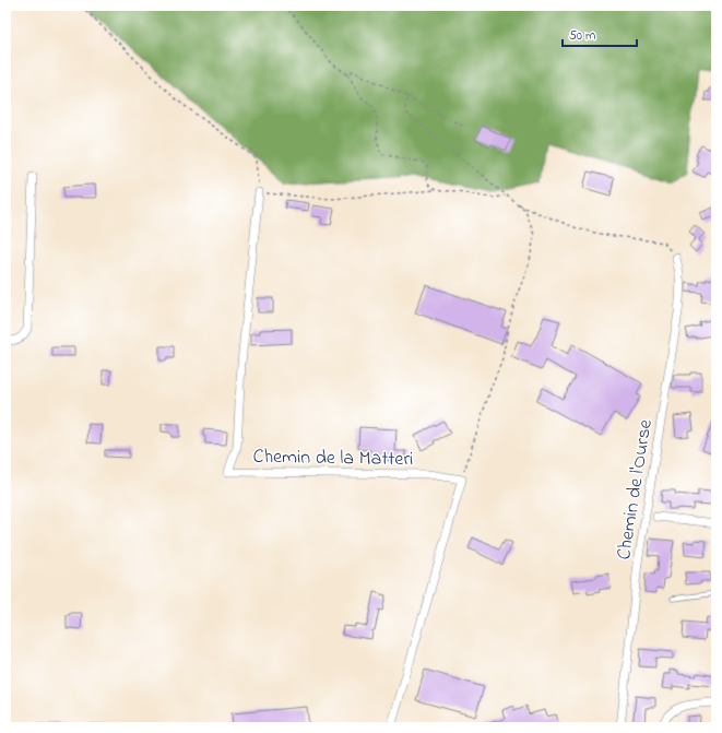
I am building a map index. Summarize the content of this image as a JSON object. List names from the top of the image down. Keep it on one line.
{"streets":{"street":["Chemin de la Matteri","Chemin de l'Ourse"]},"scale_bar":"50 m"}
